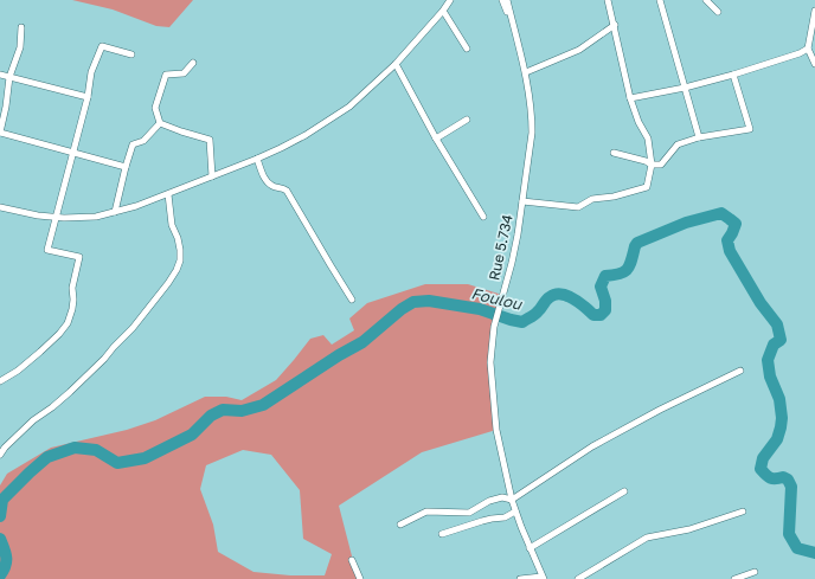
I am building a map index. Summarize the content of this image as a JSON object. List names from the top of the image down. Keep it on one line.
{"streets":{"street":["Rue 5.734"]},"water":["Foulou"]}
